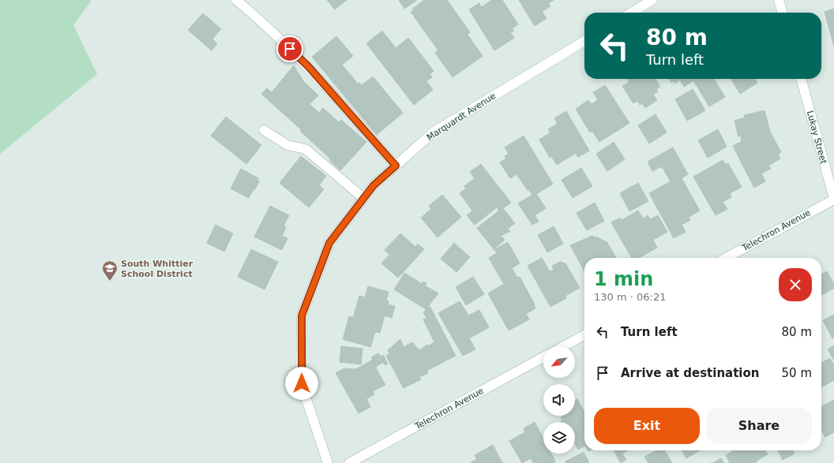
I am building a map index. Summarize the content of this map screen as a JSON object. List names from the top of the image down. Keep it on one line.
{"streets":{"street":["Marquardt Avenue","Lukay Street","Telechron Avenue"]},"crossings":[["Lukay Street","Telechron Avenue"]],"places":{"school or university":["South Whittier School District"]},"north":"bottom left","page":{"turn":["80 m","Turn left"],"heading":["1 min","130 m · 06:21"],"list":[{"name":"Turn left","value":"80 m"},{"name":"Arrive at destination","value":"50 m"}],"buttons":["Exit","Share"]}}
